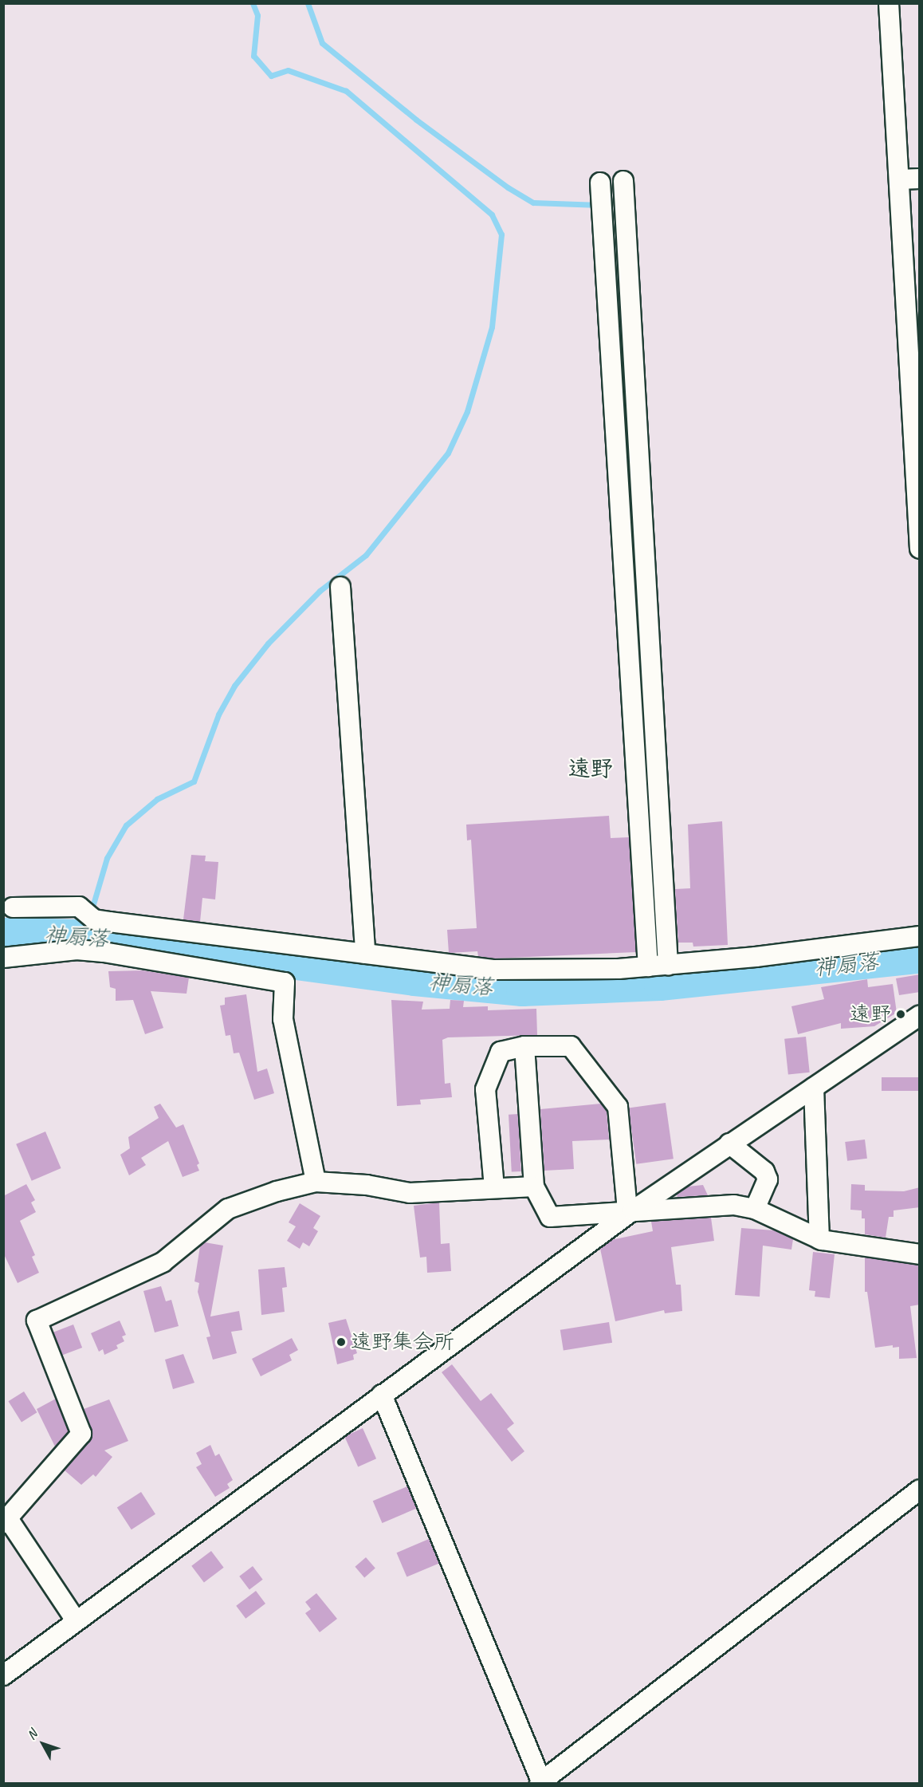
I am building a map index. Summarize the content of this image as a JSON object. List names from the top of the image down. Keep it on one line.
{"districts":["遠野"],"water":["神扇落"],"places":["遠野","遠野集会所"],"north":"top left"}
